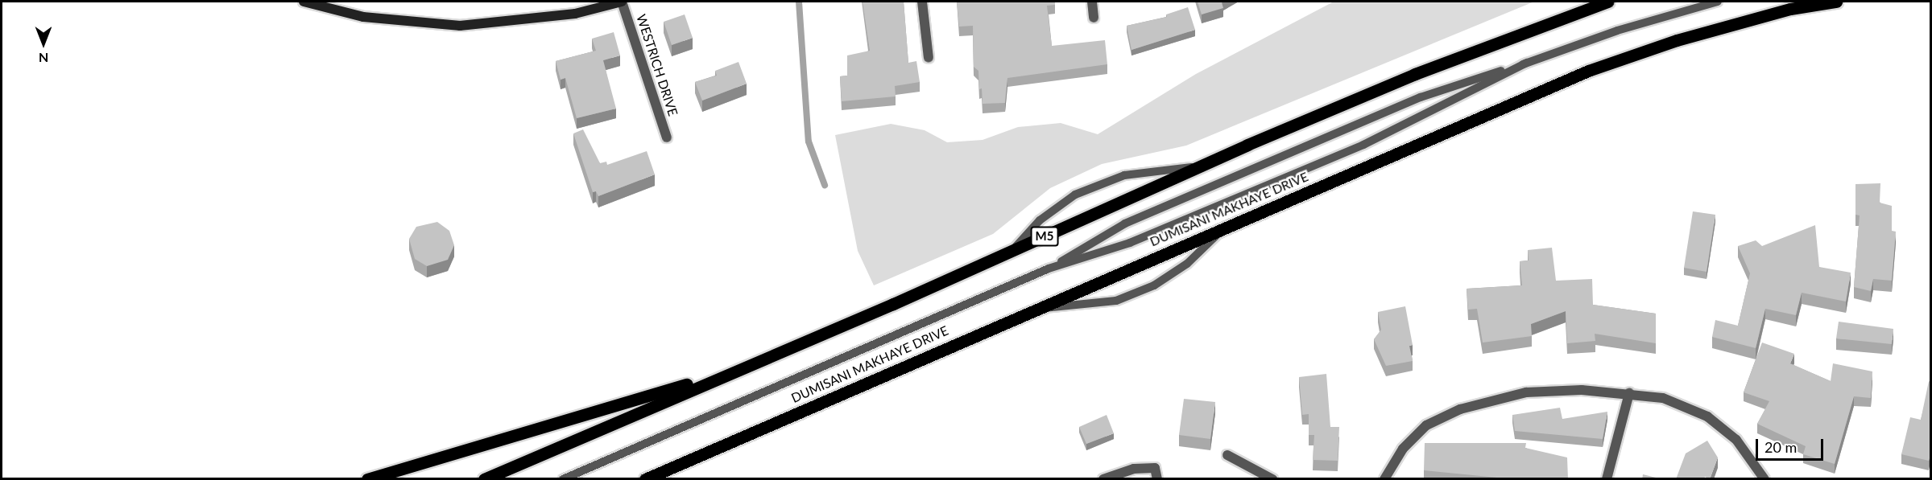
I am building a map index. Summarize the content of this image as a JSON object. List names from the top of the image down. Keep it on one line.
{"streets":{"main road":["DUMISANI MAKHAYE DRIVE","M5"],"street":["WESTRICH DRIVE"]},"scale_bar":"20 m","north":"bottom"}
